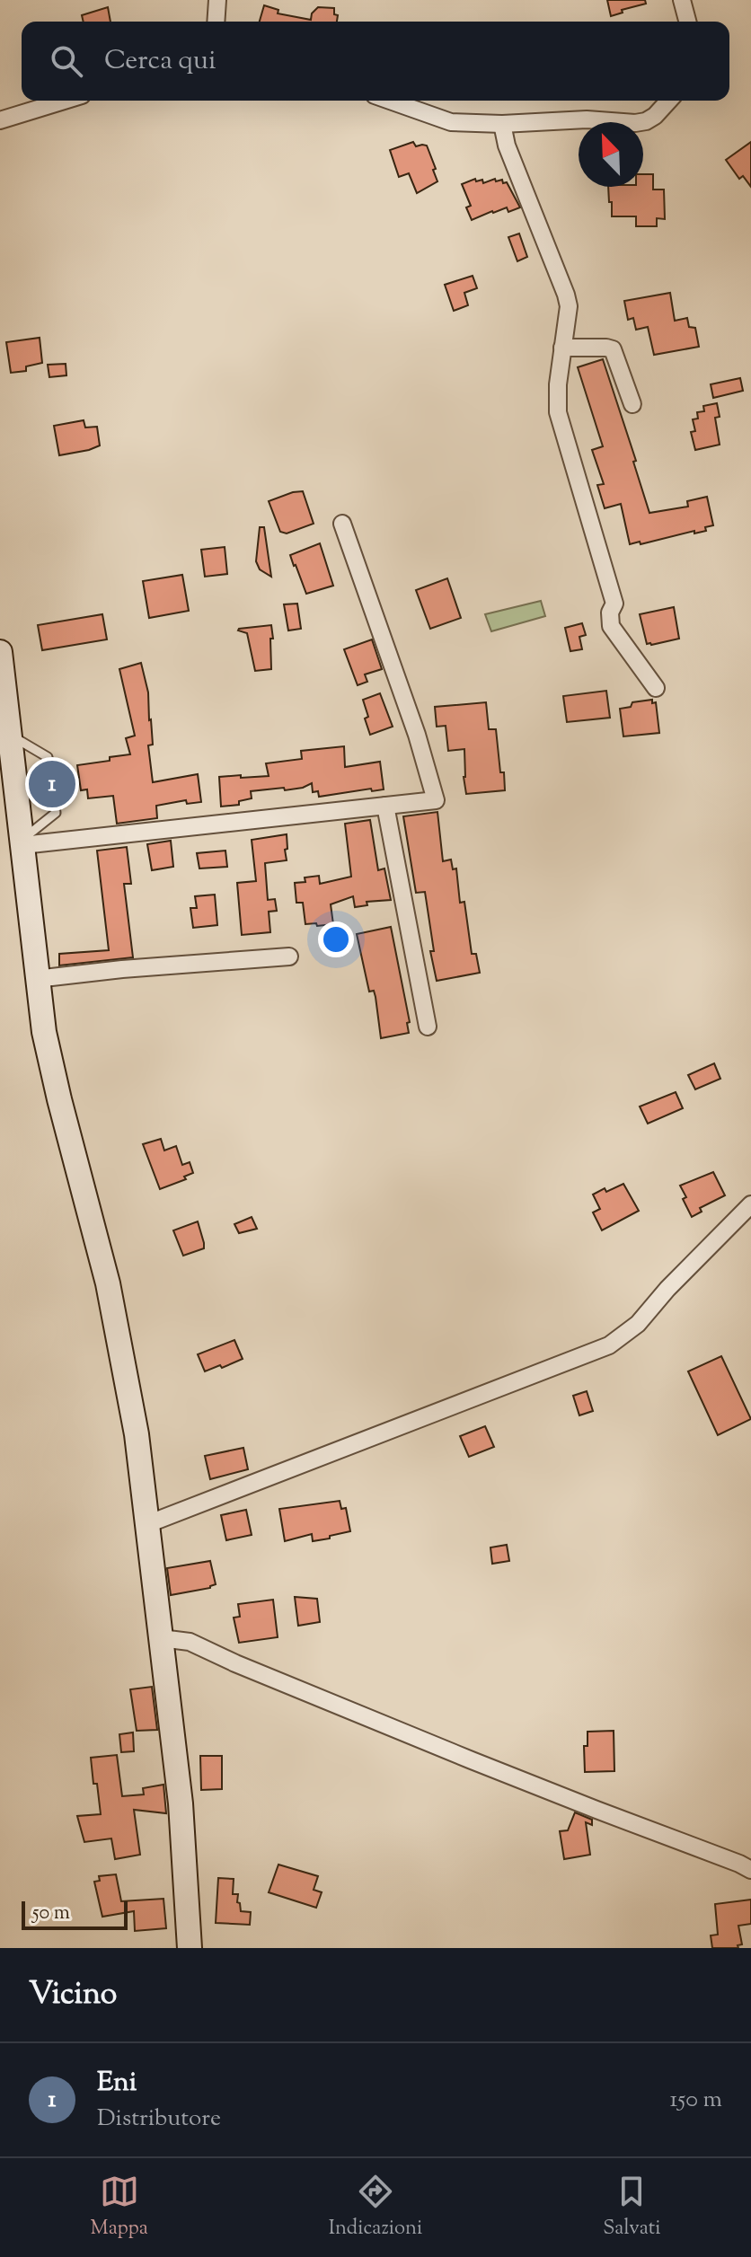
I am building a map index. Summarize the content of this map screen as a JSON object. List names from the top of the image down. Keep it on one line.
{"scale_bar":"50 m","north":"top left","page":{"search":"Cerca qui","pins":"1","scale":"50 m","heading":"Vicino","list":[{"mark":"1","name":"Eni","note":"Distributore","value":"150 m"}],"nav":["Mappa","Indicazioni","Salvati"]}}
